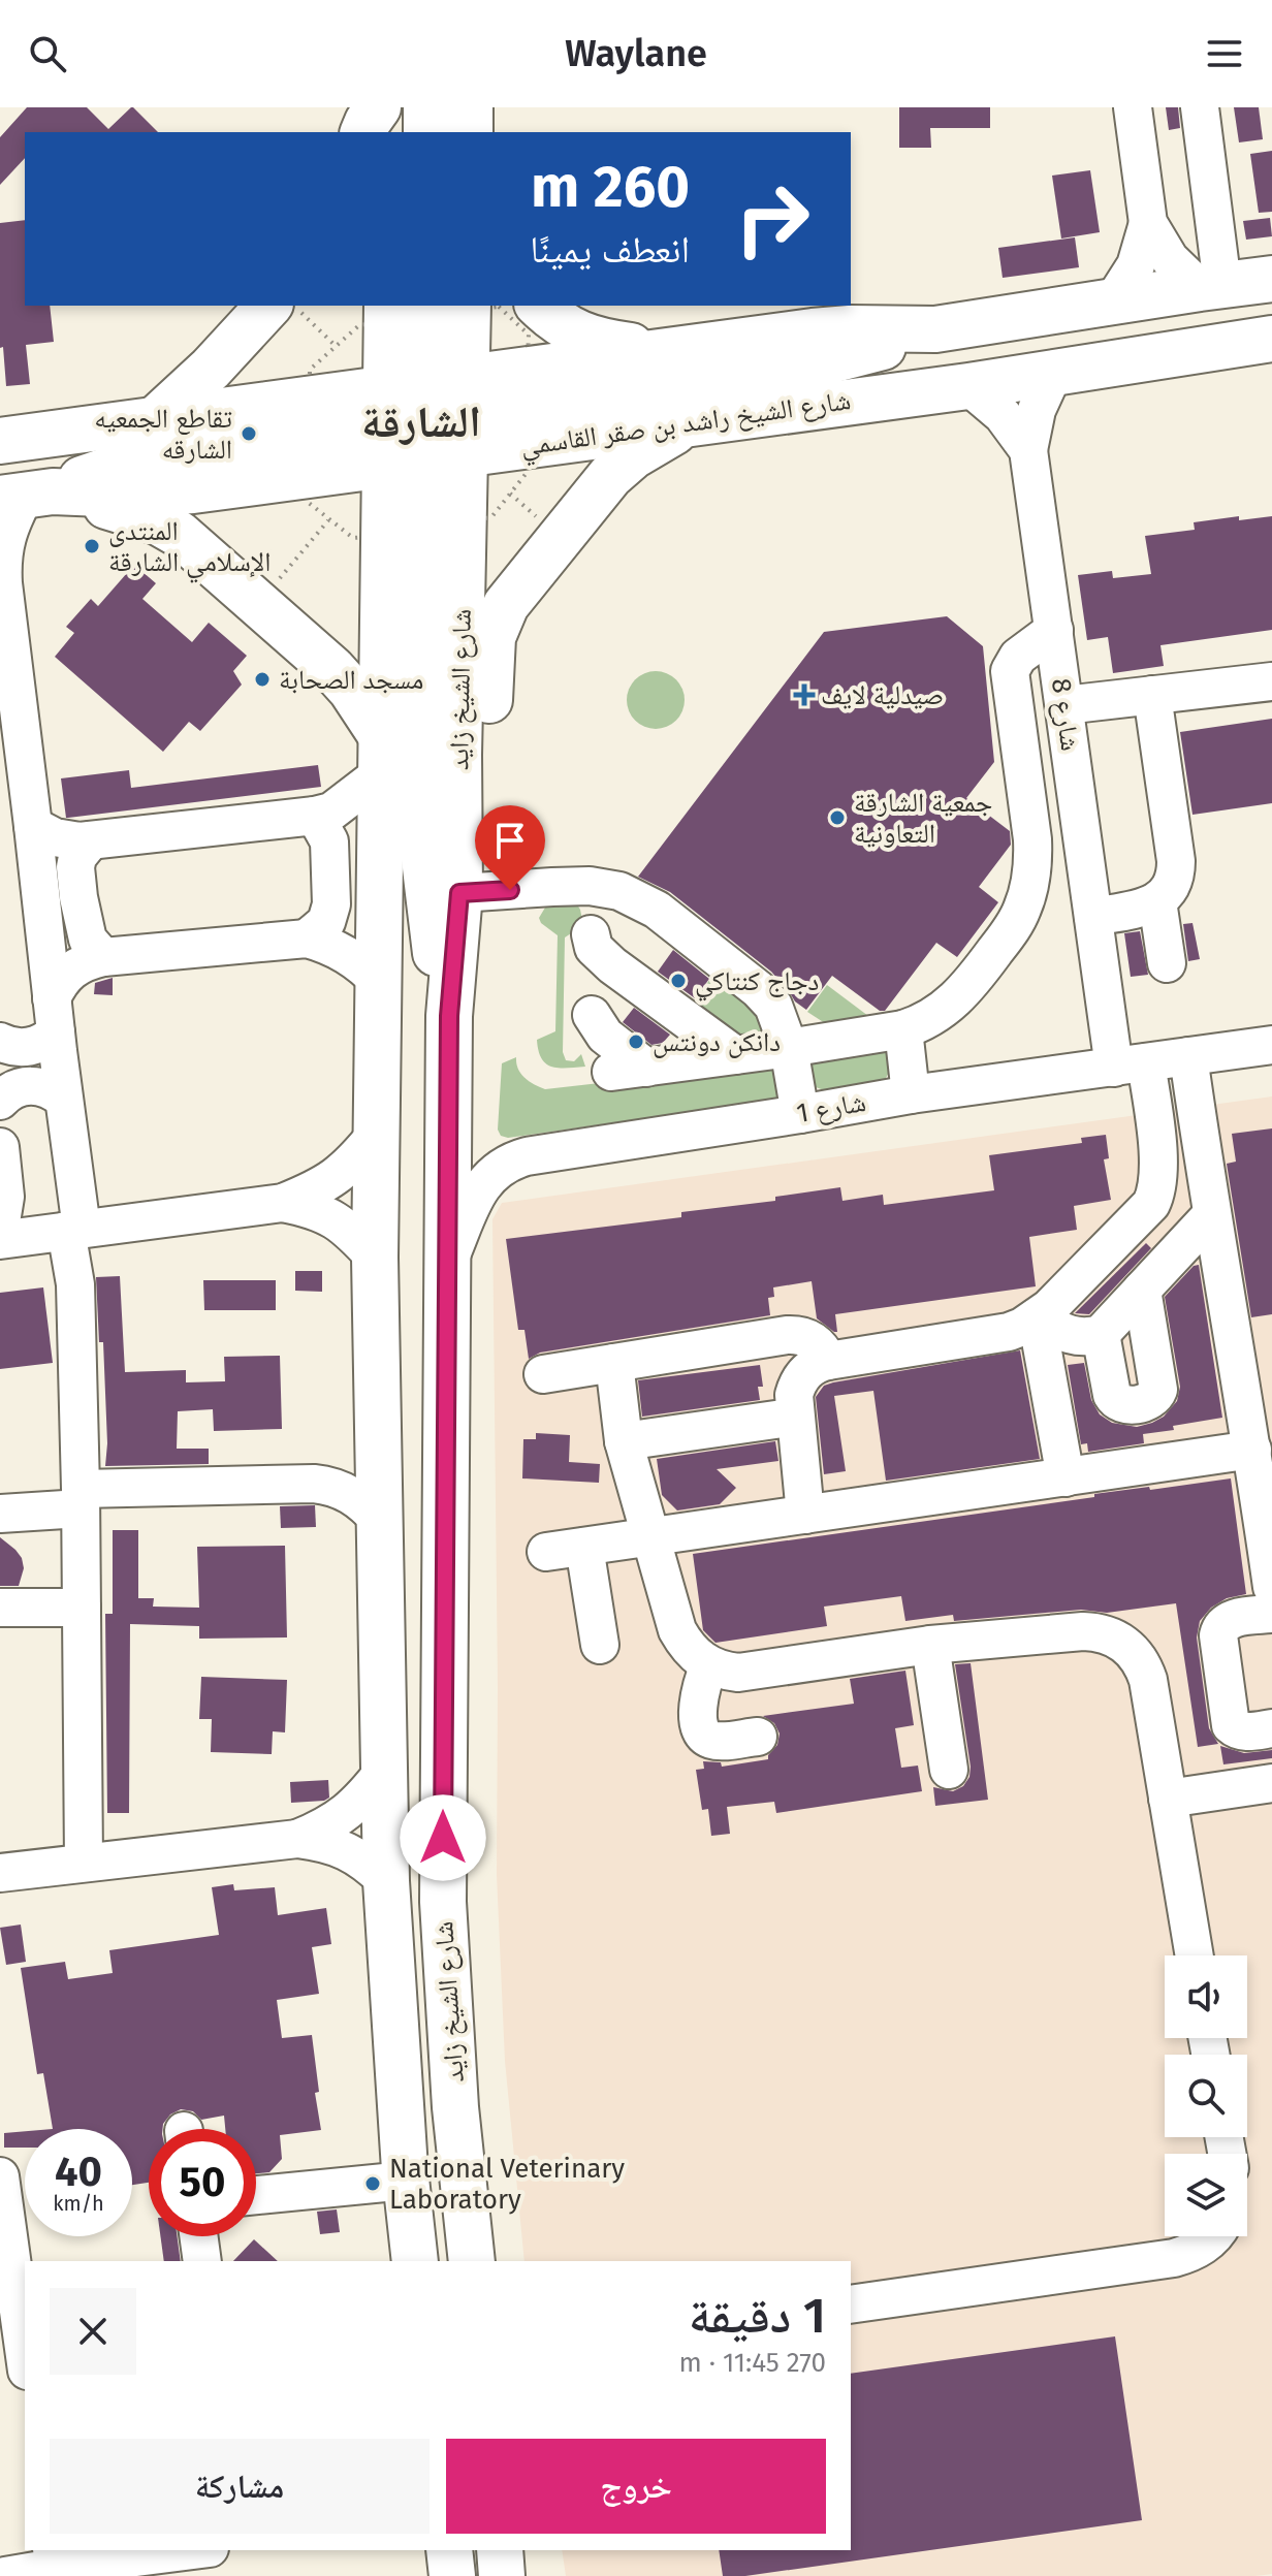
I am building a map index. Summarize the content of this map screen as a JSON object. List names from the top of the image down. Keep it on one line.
{"streets":{"main road":["شارع الشيخ راشد بن صقر القاسمي","شارع الشيخ زايد"],"street":["شارع 8","شارع 1"]},"crossings":[["شارع الشيخ راشد بن صقر القاسمي","شارع الشيخ زايد"],["شارع الشيخ راشد بن صقر القاسمي","شارع 8"],["شارع الشيخ زايد","شارع 1"],["شارع 8","شارع 1"]],"districts":["الشارقة"],"places":{"other":["تقاطع الجمعيه الشارقه","المنتدى الإسلامي الشارقة","مسجد الصحابة","جمعية الشارقة التعاونية","دجاج كنتاكي","دانكن دونتس","National Veterinary Laboratory"],"health":["صيدلية لايف"]},"page":{"header":"Waylane","turn":["260 m","انعطف يمينًا"],"speed":"40 km/h","limit":"50","heading":["1 دقيقة","270 m · 11:45"],"buttons":["خروج","مشاركة"]}}
